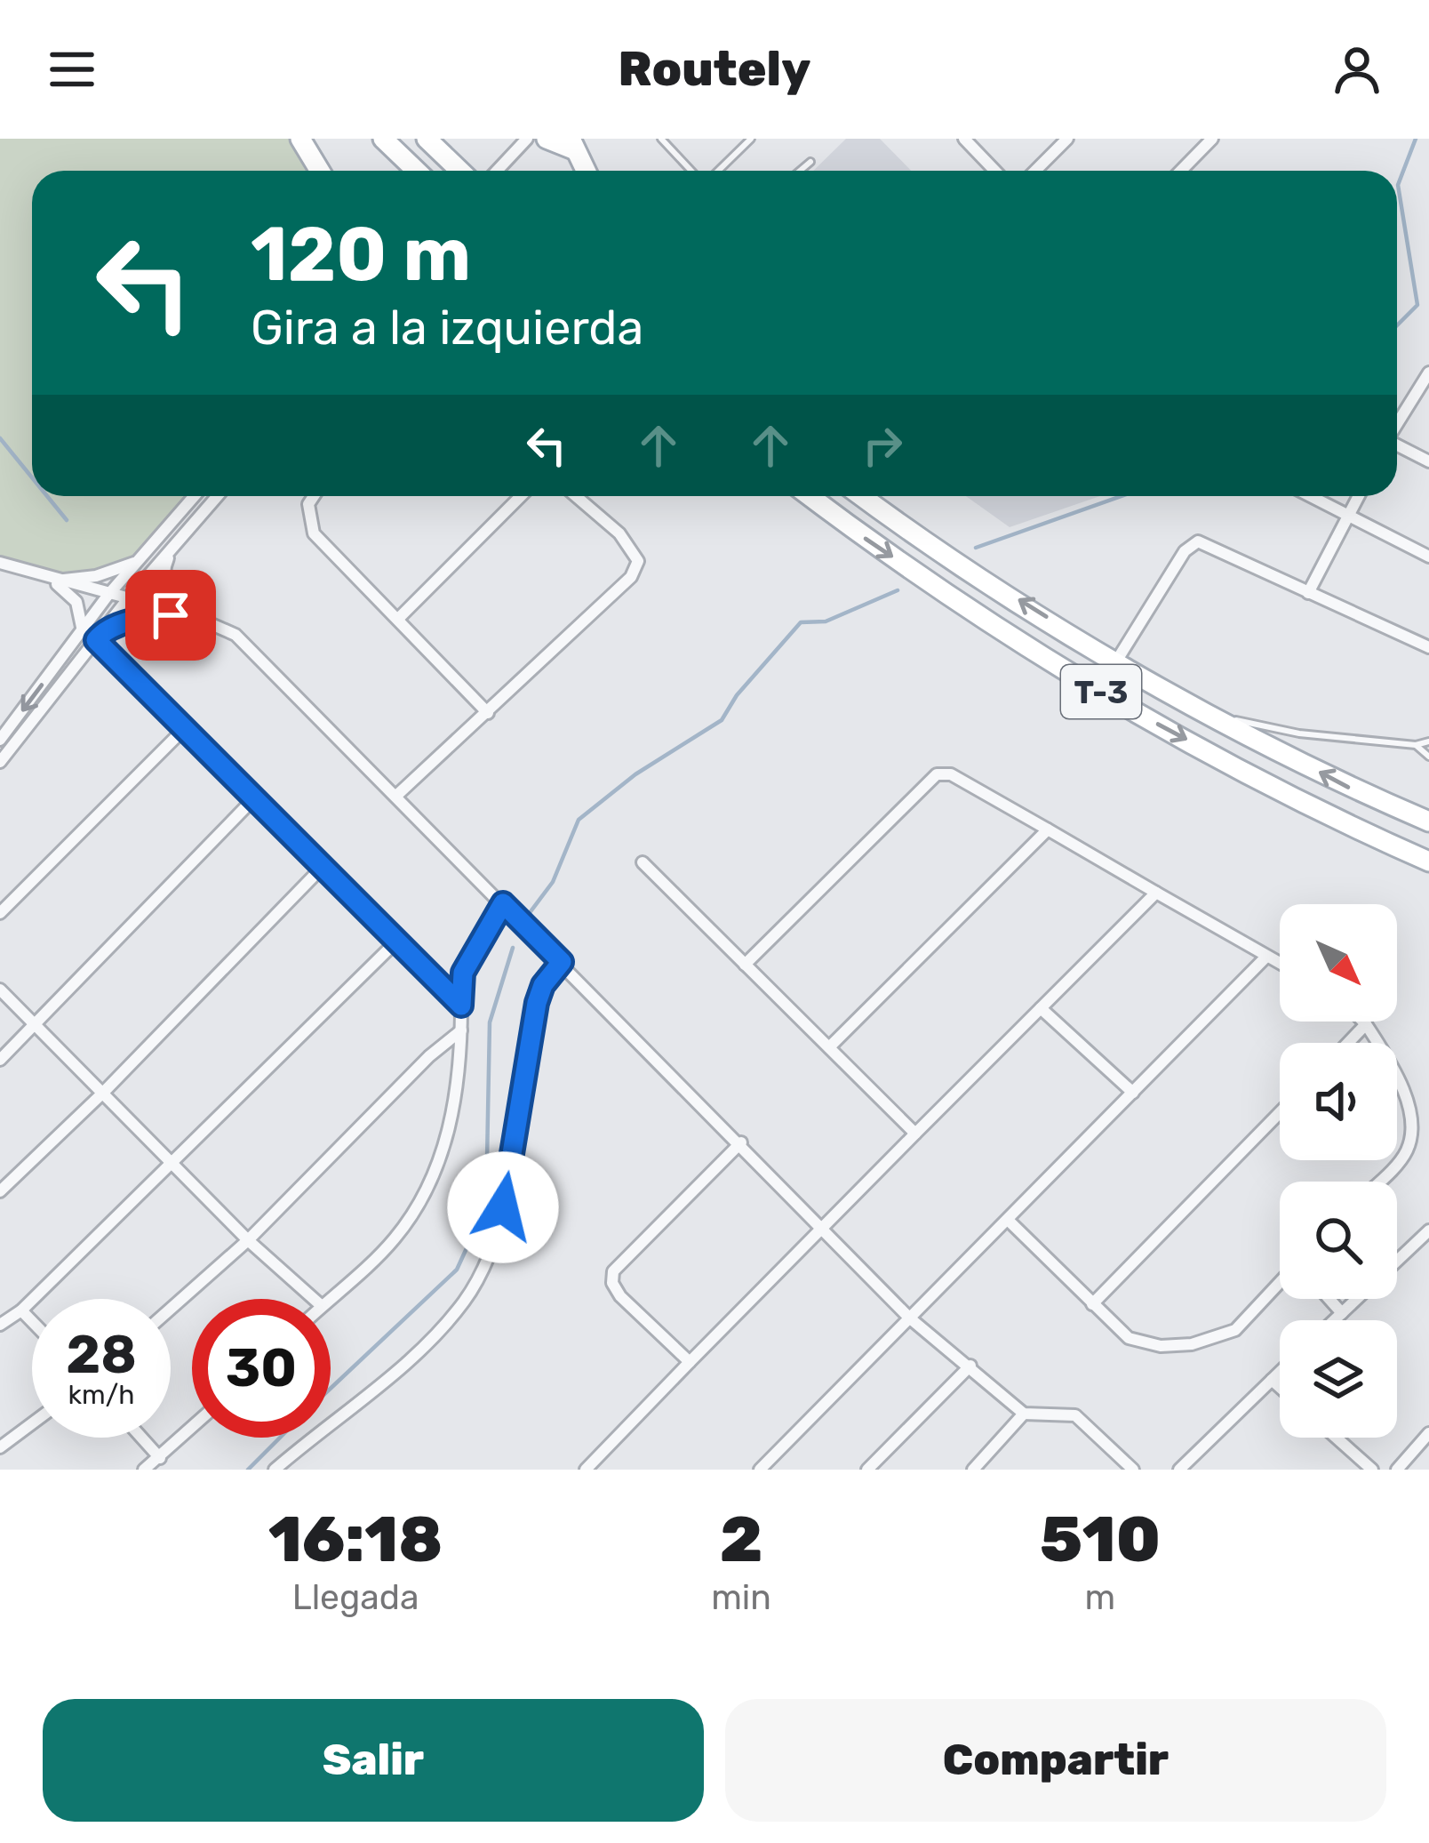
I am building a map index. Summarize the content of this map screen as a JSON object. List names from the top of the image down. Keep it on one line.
{"streets":{"main road":["T-3"]},"north":"bottom right","page":{"header":"Routely","turn":["120 m","Gira a la izquierda"],"speed":"28 km/h","limit":"30","eta":["16:18","Llegada","2","min","510","m"],"buttons":["Salir","Compartir"]}}
